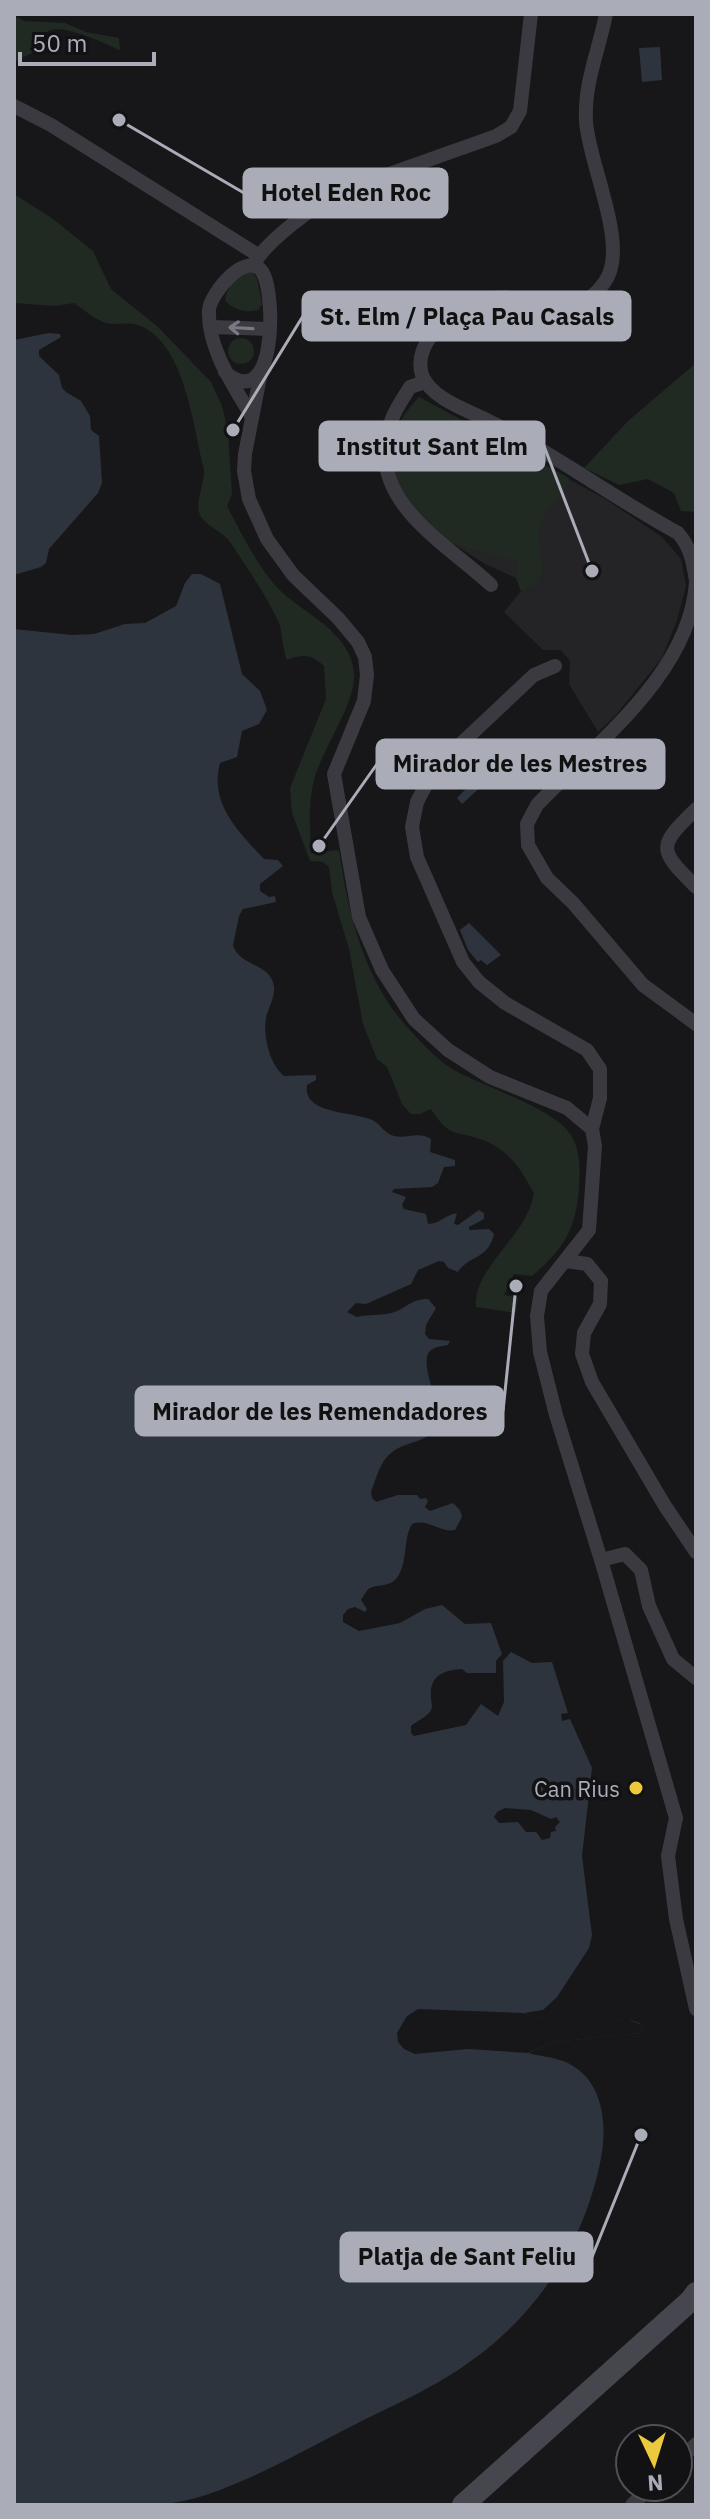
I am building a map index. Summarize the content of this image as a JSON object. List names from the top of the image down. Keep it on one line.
{"places":["Hotel Eden Roc","St. Elm / Plaça Pau Casals","Institut Sant Elm","Mirador de les Mestres","Mirador de les Remendadores","Can Rius","Platja de Sant Feliu"],"scale_bar":"50 m","north":"bottom"}
